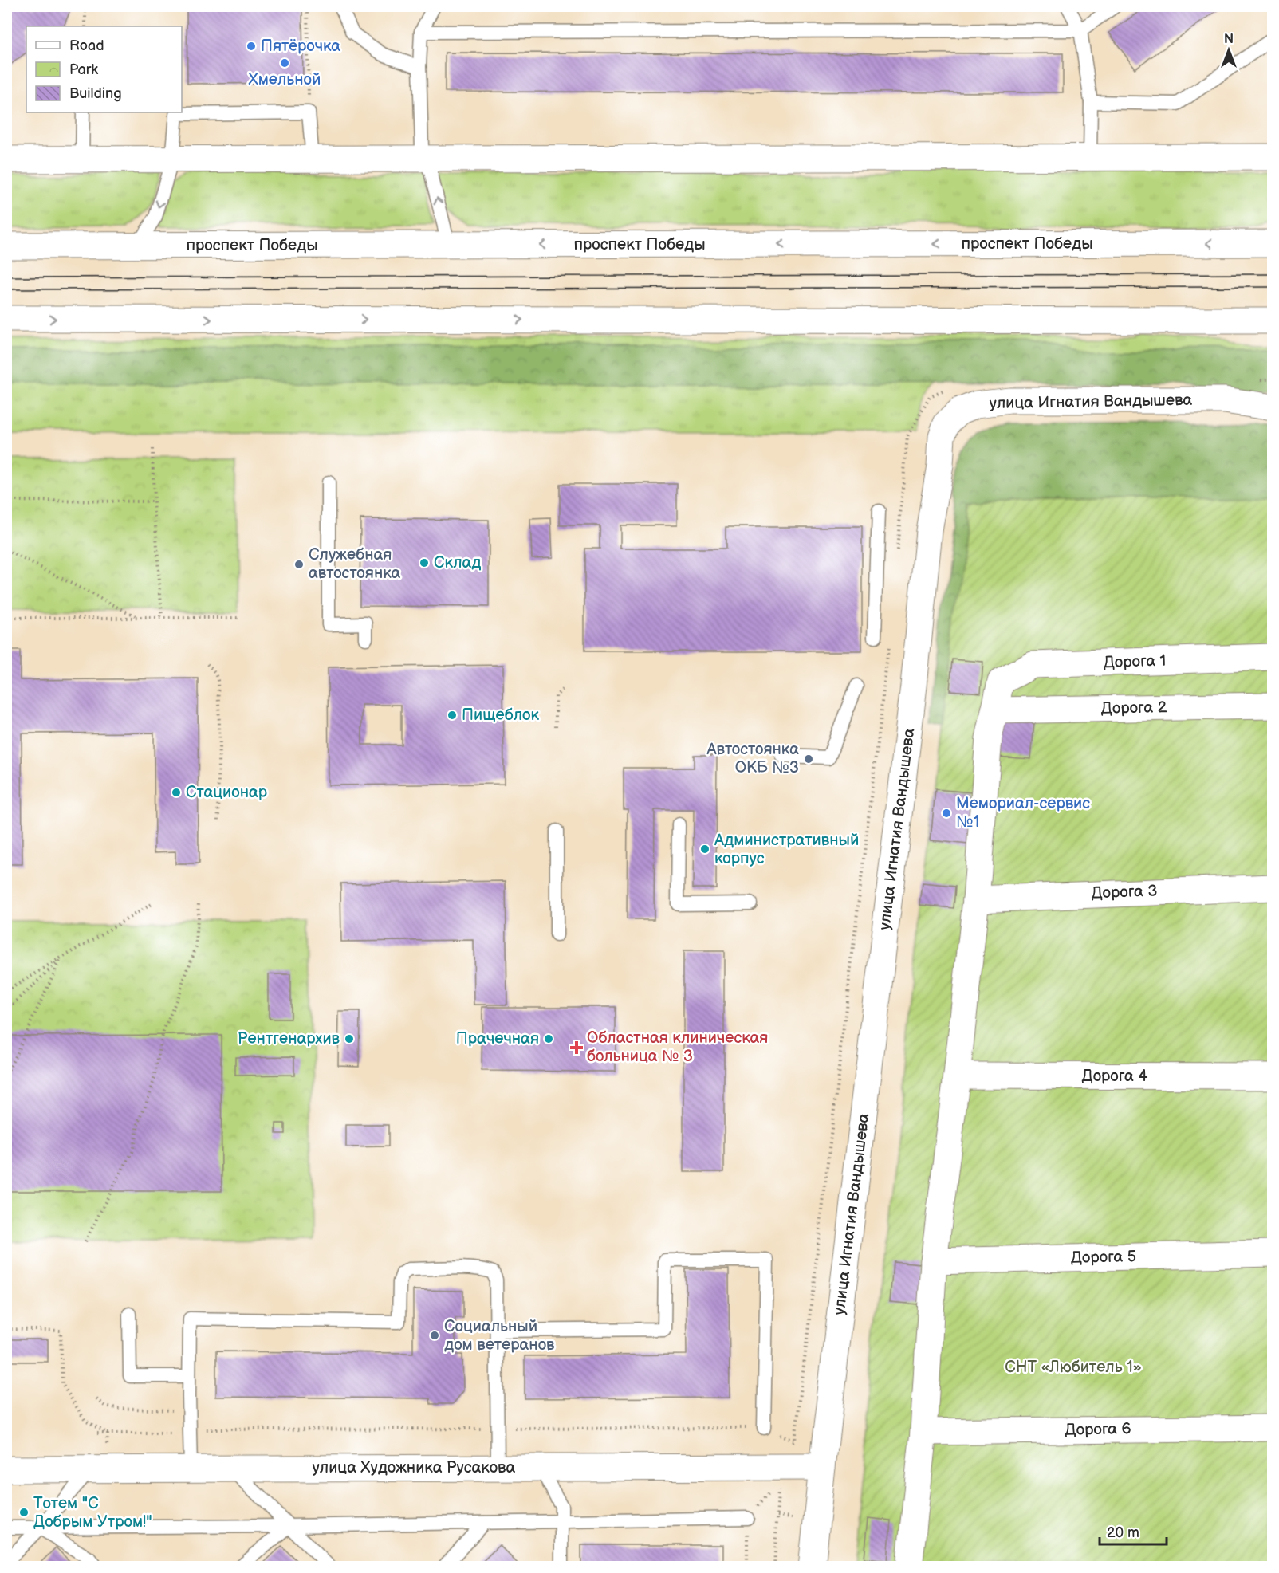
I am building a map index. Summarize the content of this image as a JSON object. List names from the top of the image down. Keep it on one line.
{"streets":{"street":["проспект Победы","улица Игнатия Вандышева","Дорога 1","Дорога 2","Дорога 3","Дорога 4","Дорога 5","Дорога 6","улица Художника Русакова"]},"crossings":[["улица Игнатия Вандышева","улица Художника Русакова"],["Дорога 1","Дорога 2"]],"parks":["СНТ «Любитель 1»"],"places":{"other":["Пятёрочка","Хмельной","Склад","Служебная автостоянка","Пищеблок","Автостоянка ОКБ №3","Стационар","Мемориал-сервис №1","Административный корпус","Рентгенархив","Прачечная","Социальный дом ветеранов","Тотем \"С Добрым Утром!\""],"health":["Областная клиническая больница № 3"]},"legend":["Road","Park","Building"],"scale_bar":"20 m","north":"top"}
